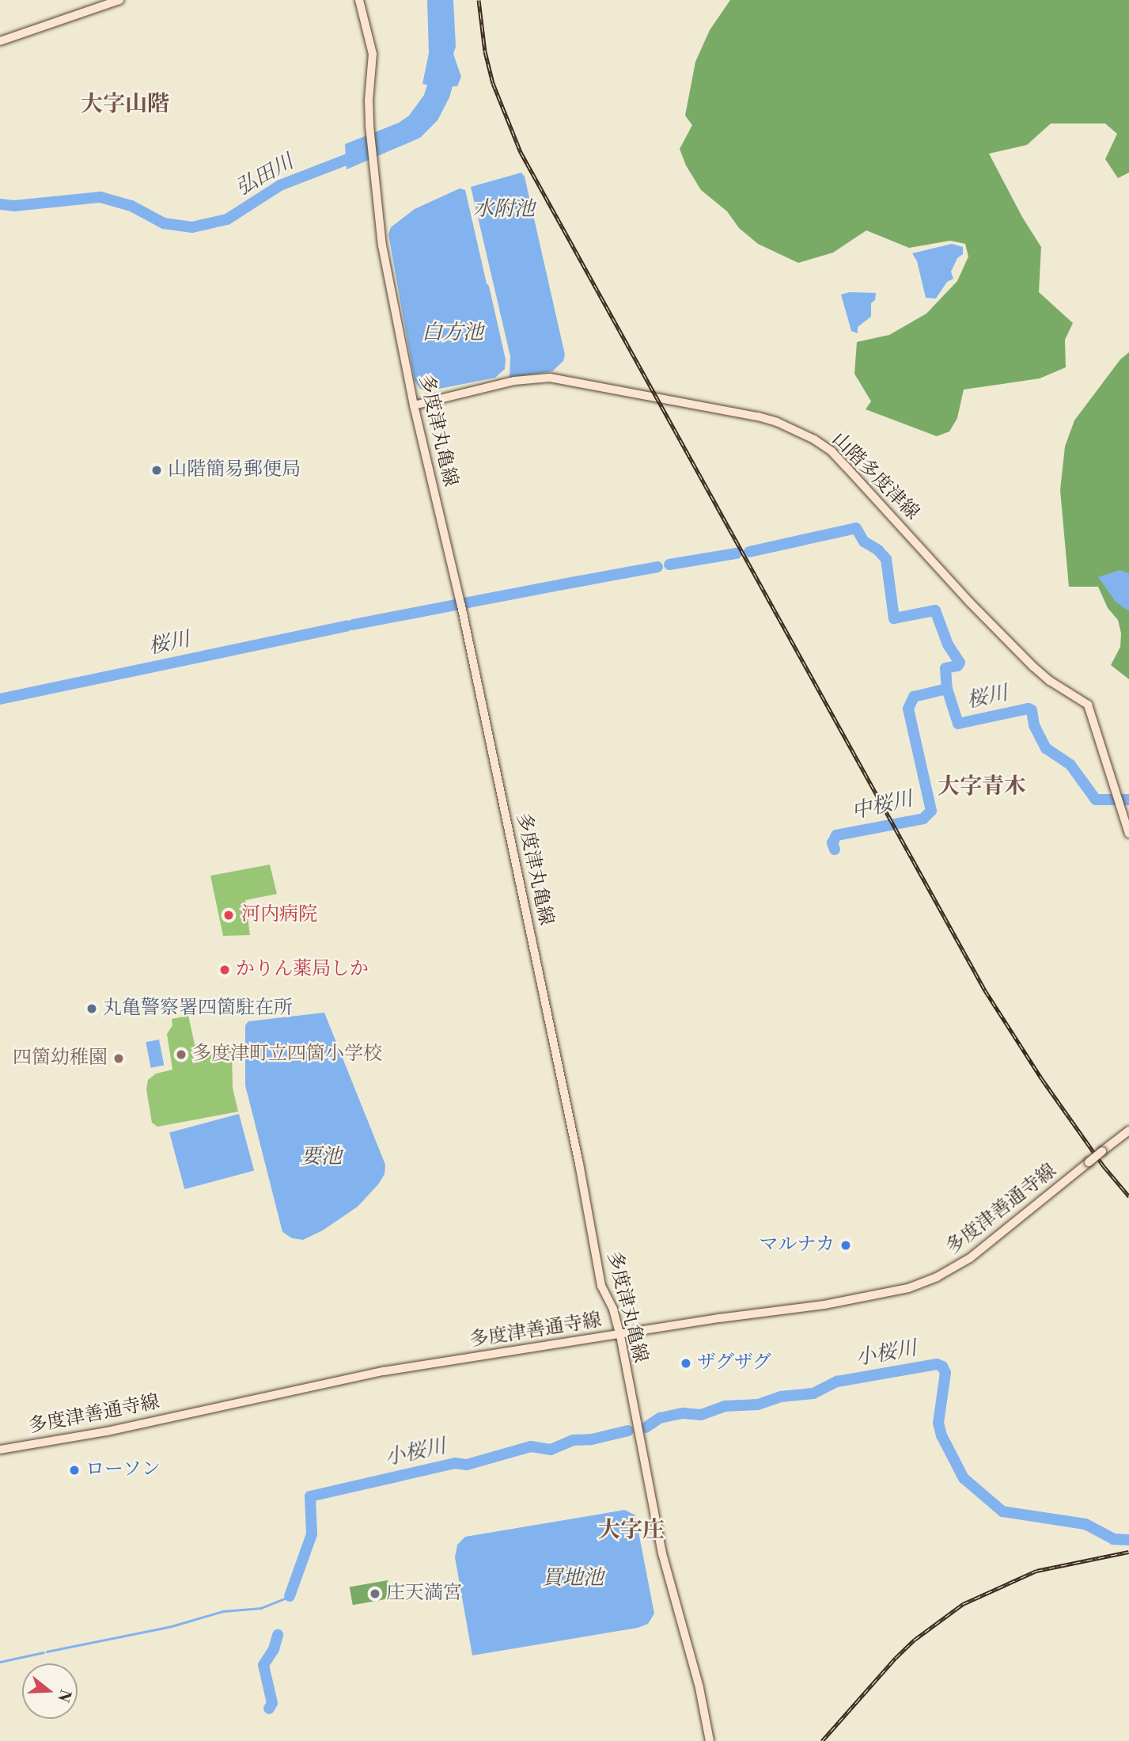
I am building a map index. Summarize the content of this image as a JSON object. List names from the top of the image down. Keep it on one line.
{"streets":{"main road":["多度津丸亀線","山階多度津線","多度津善通寺線"]},"crossings":[["多度津丸亀線","山階多度津線"],["多度津丸亀線","多度津善通寺線"]],"districts":["大字山階","大字青木","大字庄"],"water":["弘田川","水附池","白方池","桜川","中桜川","要池","小桜川","買地池"],"places":["山階簡易郵便局","河内病院","かりん薬局しか","丸亀警察署四箇駐在所","多度津町立四箇小学校","四箇幼稚園","マルナカ","ザグザグ","ローソン","庄天満宮"],"north":"right"}
